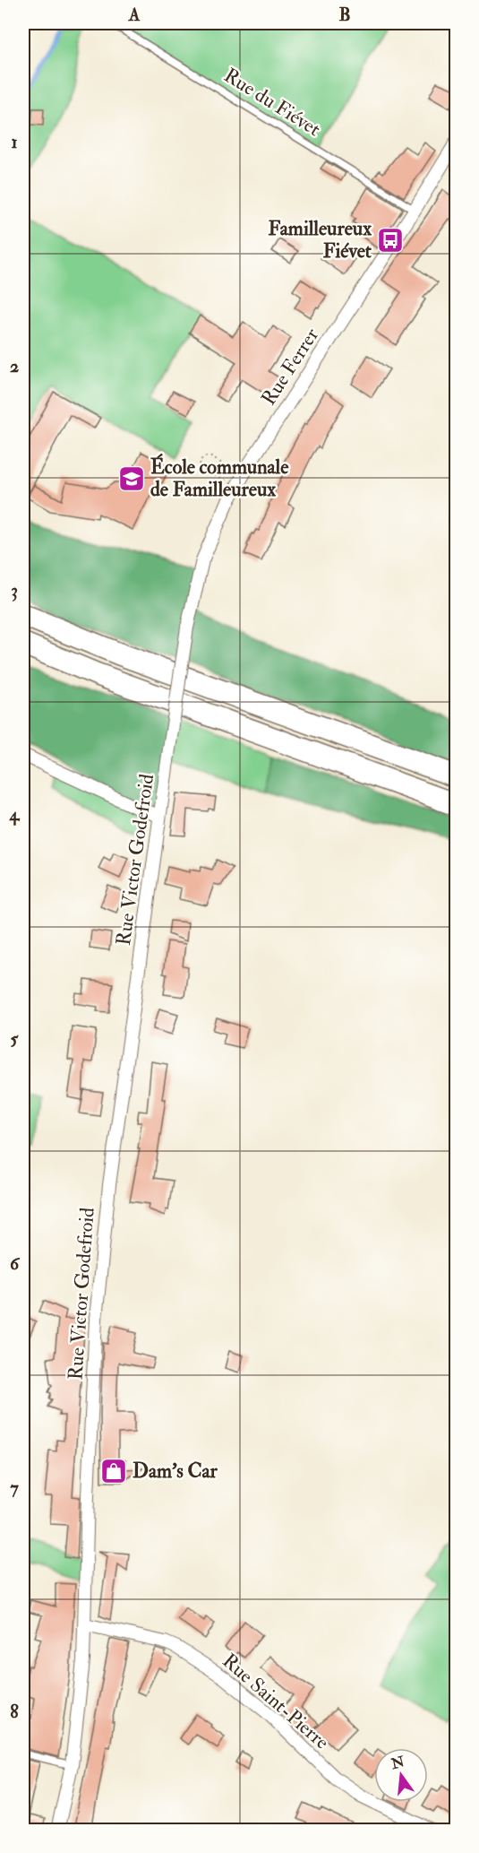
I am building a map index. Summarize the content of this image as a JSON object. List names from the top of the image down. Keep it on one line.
{"streets":{"street":["Rue Ferrer","Rue Victor Godefroid","Rue Saint-Pierre"],"lane":["Rue du Fiévet"]},"crossings":[["Rue du Fiévet","Rue Ferrer"],["Rue Ferrer","Rue Victor Godefroid"],["Rue Victor Godefroid","Rue Saint-Pierre"]],"places":{"bus stop":["Familleureux Fiévet"],"school or university":["École communale de Familleureux"],"shop":["Dam's Car"]},"north":"top","grid":{"columns":["A","B"],"rows":["1","2","3","4","5","6","7","8"]}}
